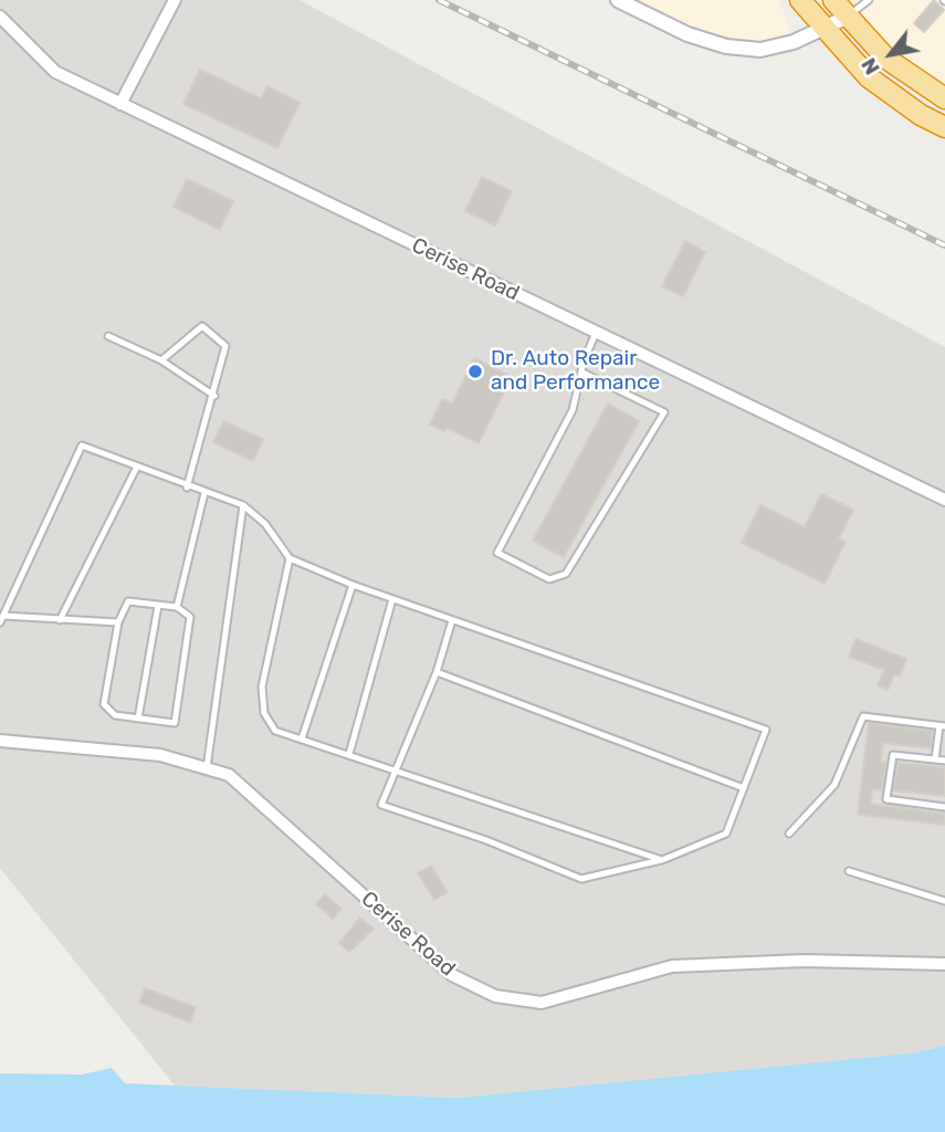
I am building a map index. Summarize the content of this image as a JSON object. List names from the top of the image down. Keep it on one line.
{"streets":{"street":["Cerise Road"]},"places":["Dr. Auto Repair and Performance"],"north":"bottom left"}
